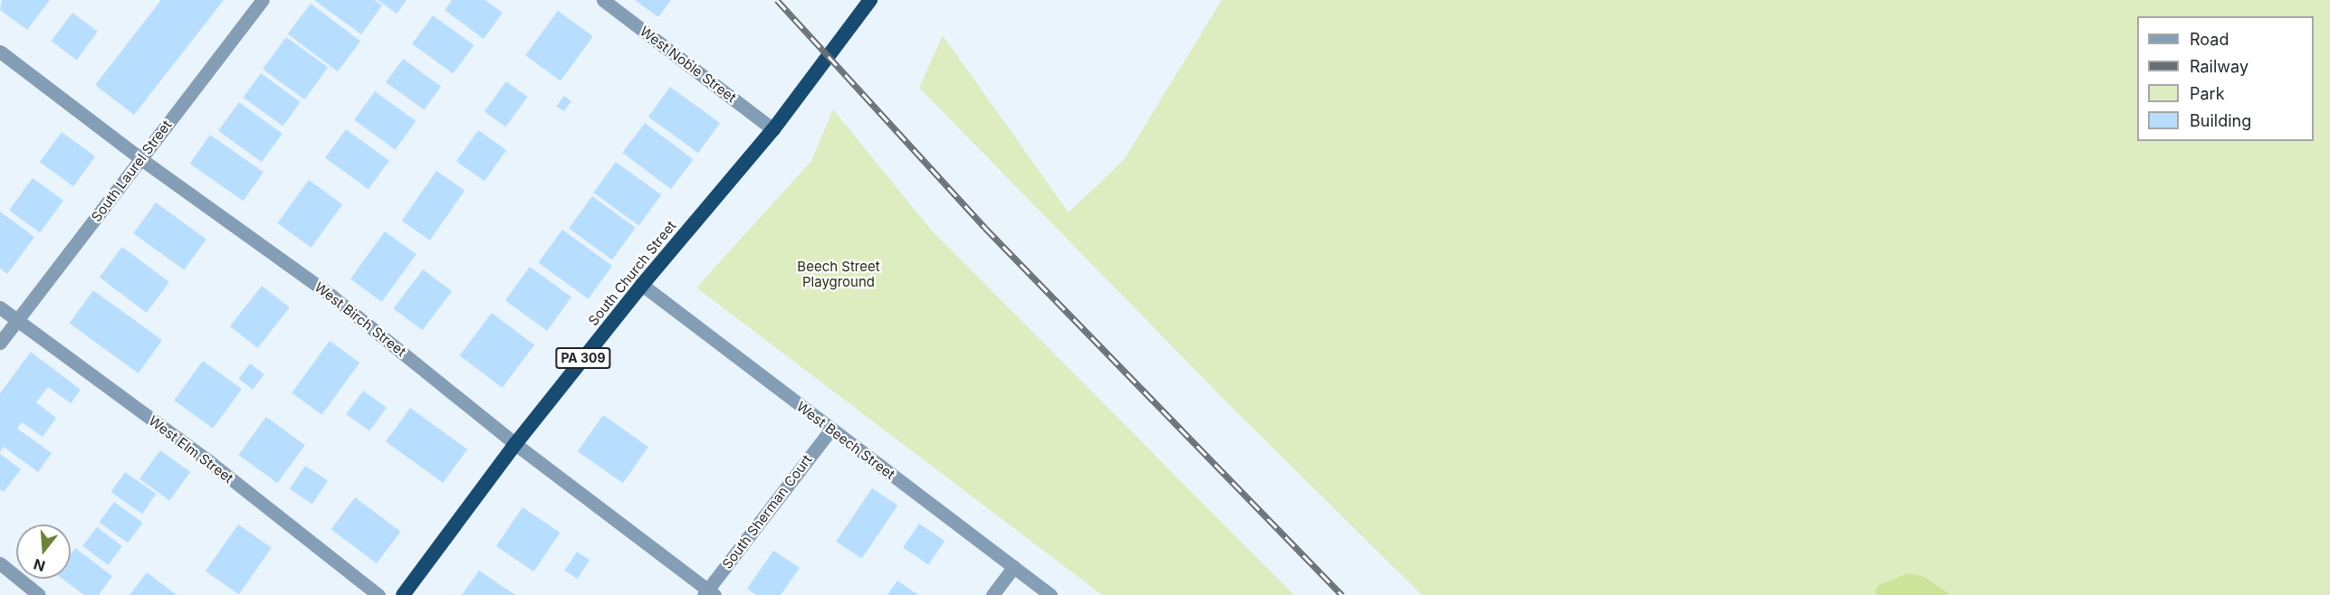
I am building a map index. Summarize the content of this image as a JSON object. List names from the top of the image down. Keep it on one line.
{"streets":{"highway":["South Church Street","PA 309"],"street":["West Noble Street","South Laurel Street","West Birch Street","West Beech Street","West Elm Street","South Sherman Court"]},"crossings":[["West Noble Street","South Church Street"],["South Laurel Street","West Birch Street"],["South Laurel Street","West Elm Street"],["South Church Street","West Birch Street"],["South Church Street","West Beech Street"],["West Birch Street","South Sherman Court"],["West Beech Street","South Sherman Court"]],"parks":["Beech Street Playground"],"legend":["Road","Railway","Park","Building"],"north":"bottom"}
